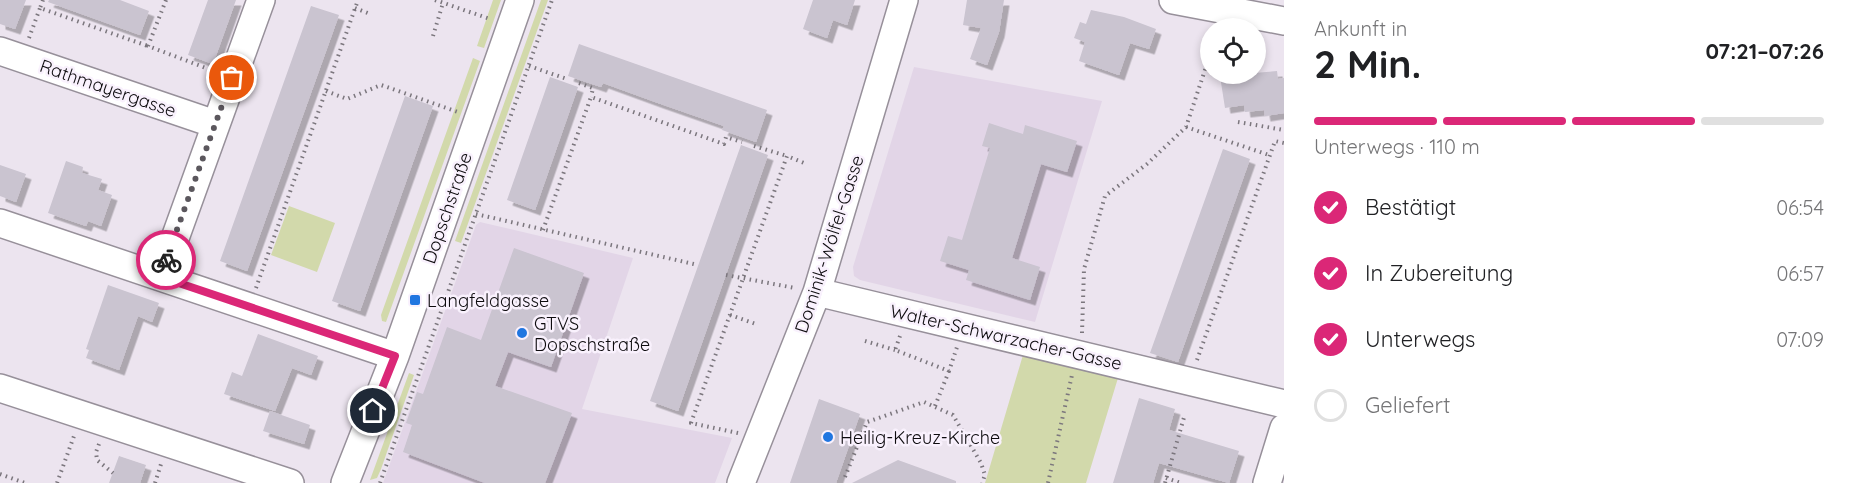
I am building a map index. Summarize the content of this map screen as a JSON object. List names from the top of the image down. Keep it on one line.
{"streets":{"street":["Rathmayergasse","Dopschstraße","Dominik-Wölfel-Gasse","Walter-Schwarzacher-Gasse"]},"crossings":[["Dominik-Wölfel-Gasse","Walter-Schwarzacher-Gasse"]],"places":{"transit":["Langfeldgasse"],"other":["GTVS Dopschstraße","Heilig-Kreuz-Kirche"]},"page":{"heading":["2 Min.","Ankunft in","07:21–07:26"],"bar":"Unterwegs · 110 m","list":[["Bestätigt","06:54"],["In Zubereitung","06:57"],["Unterwegs","07:09"],"Geliefert"]}}
